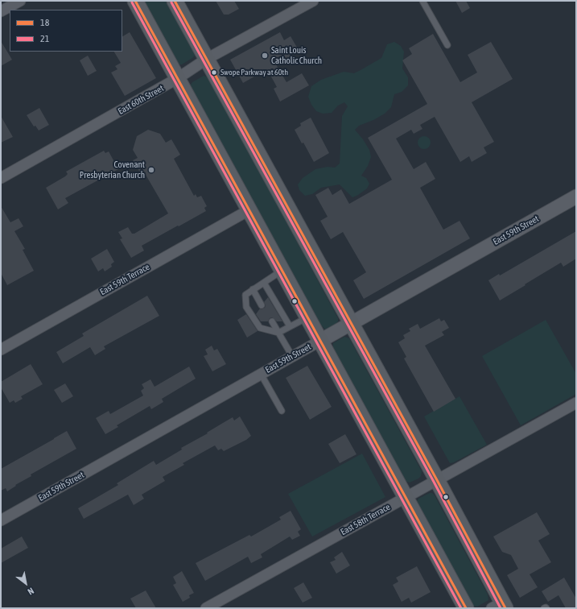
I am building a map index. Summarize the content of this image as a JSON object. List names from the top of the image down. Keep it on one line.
{"streets":{"street":["East 60th Street","East 59th Street","East 59th Terrace","East 58th Terrace"]},"places":["Saint Louis Catholic Church","Swope Parkway at 60th","Covenant Presbyterian Church"],"lines":["transit line 18","transit line 21"],"legend":["18","21"],"north":"bottom right"}
